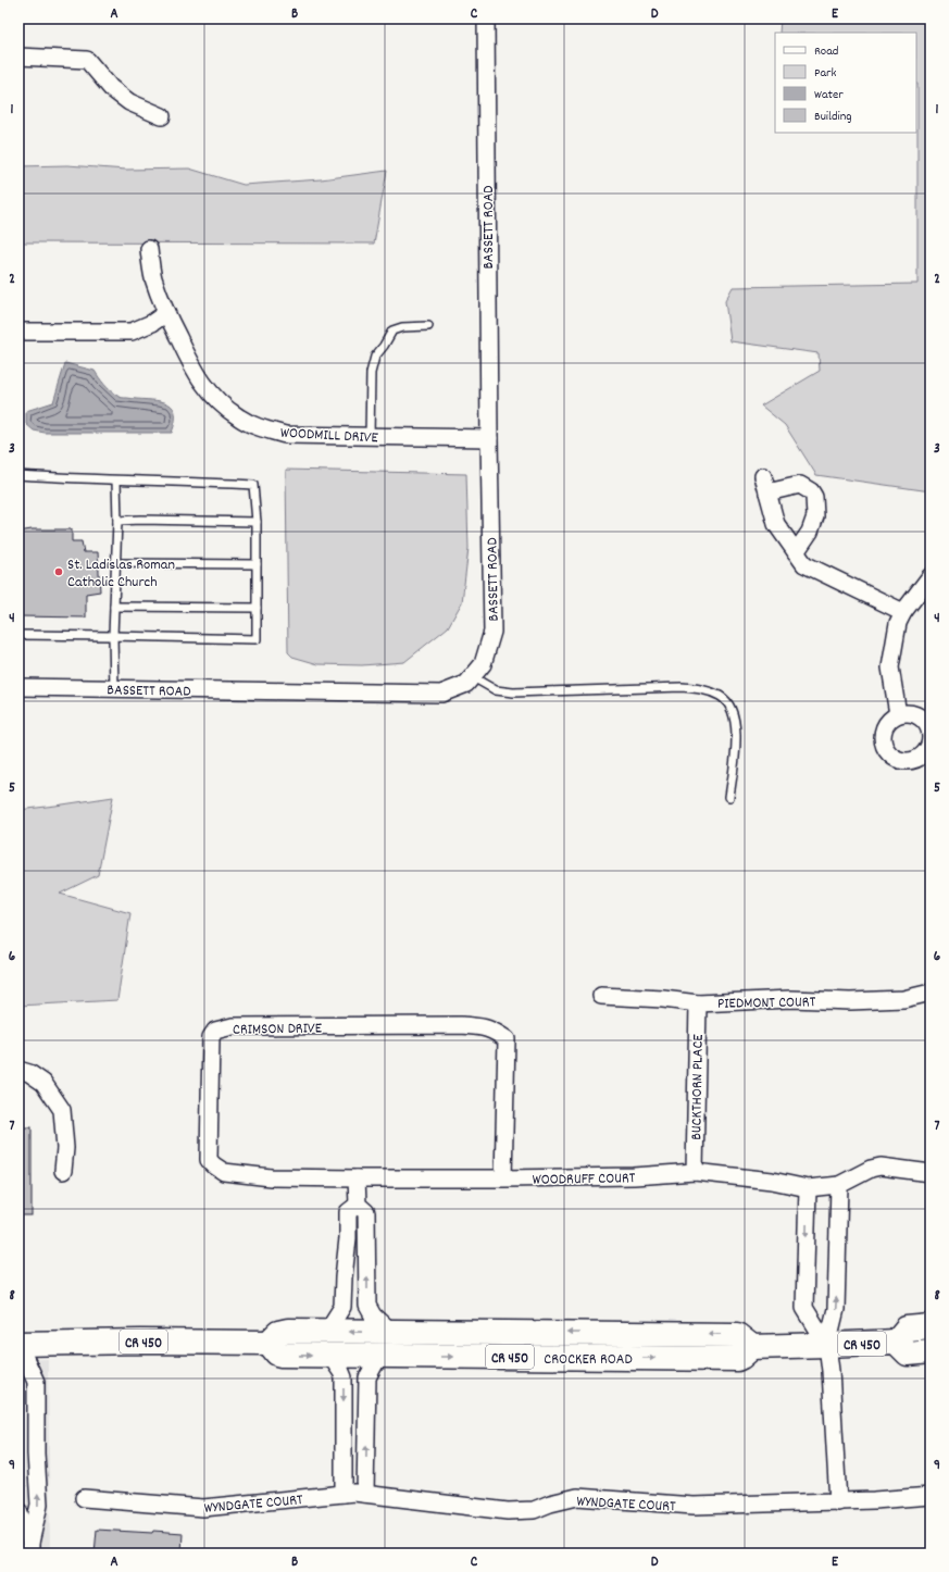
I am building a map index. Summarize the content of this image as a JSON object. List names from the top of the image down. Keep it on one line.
{"streets":{"main road":["CR 450","CROCKER ROAD"],"street":["BASSETT ROAD","WOODMILL DRIVE","PIEDMONT COURT","CRIMSON DRIVE","BUCKTHORN PLACE","WOODRUFF COURT","WYNDGATE COURT"]},"crossings":[["BASSETT ROAD","WOODMILL DRIVE"],["PIEDMONT COURT","BUCKTHORN PLACE"],["CRIMSON DRIVE","WOODRUFF COURT"],["BUCKTHORN PLACE","WOODRUFF COURT"],["CR 450","CROCKER ROAD"]],"places":["St. Ladislas Roman Catholic Church"],"legend":["Road","Park","Water","Building"],"grid":{"columns":["A","B","C","D","E"],"rows":["1","2","3","4","5","6","7","8","9"]}}
